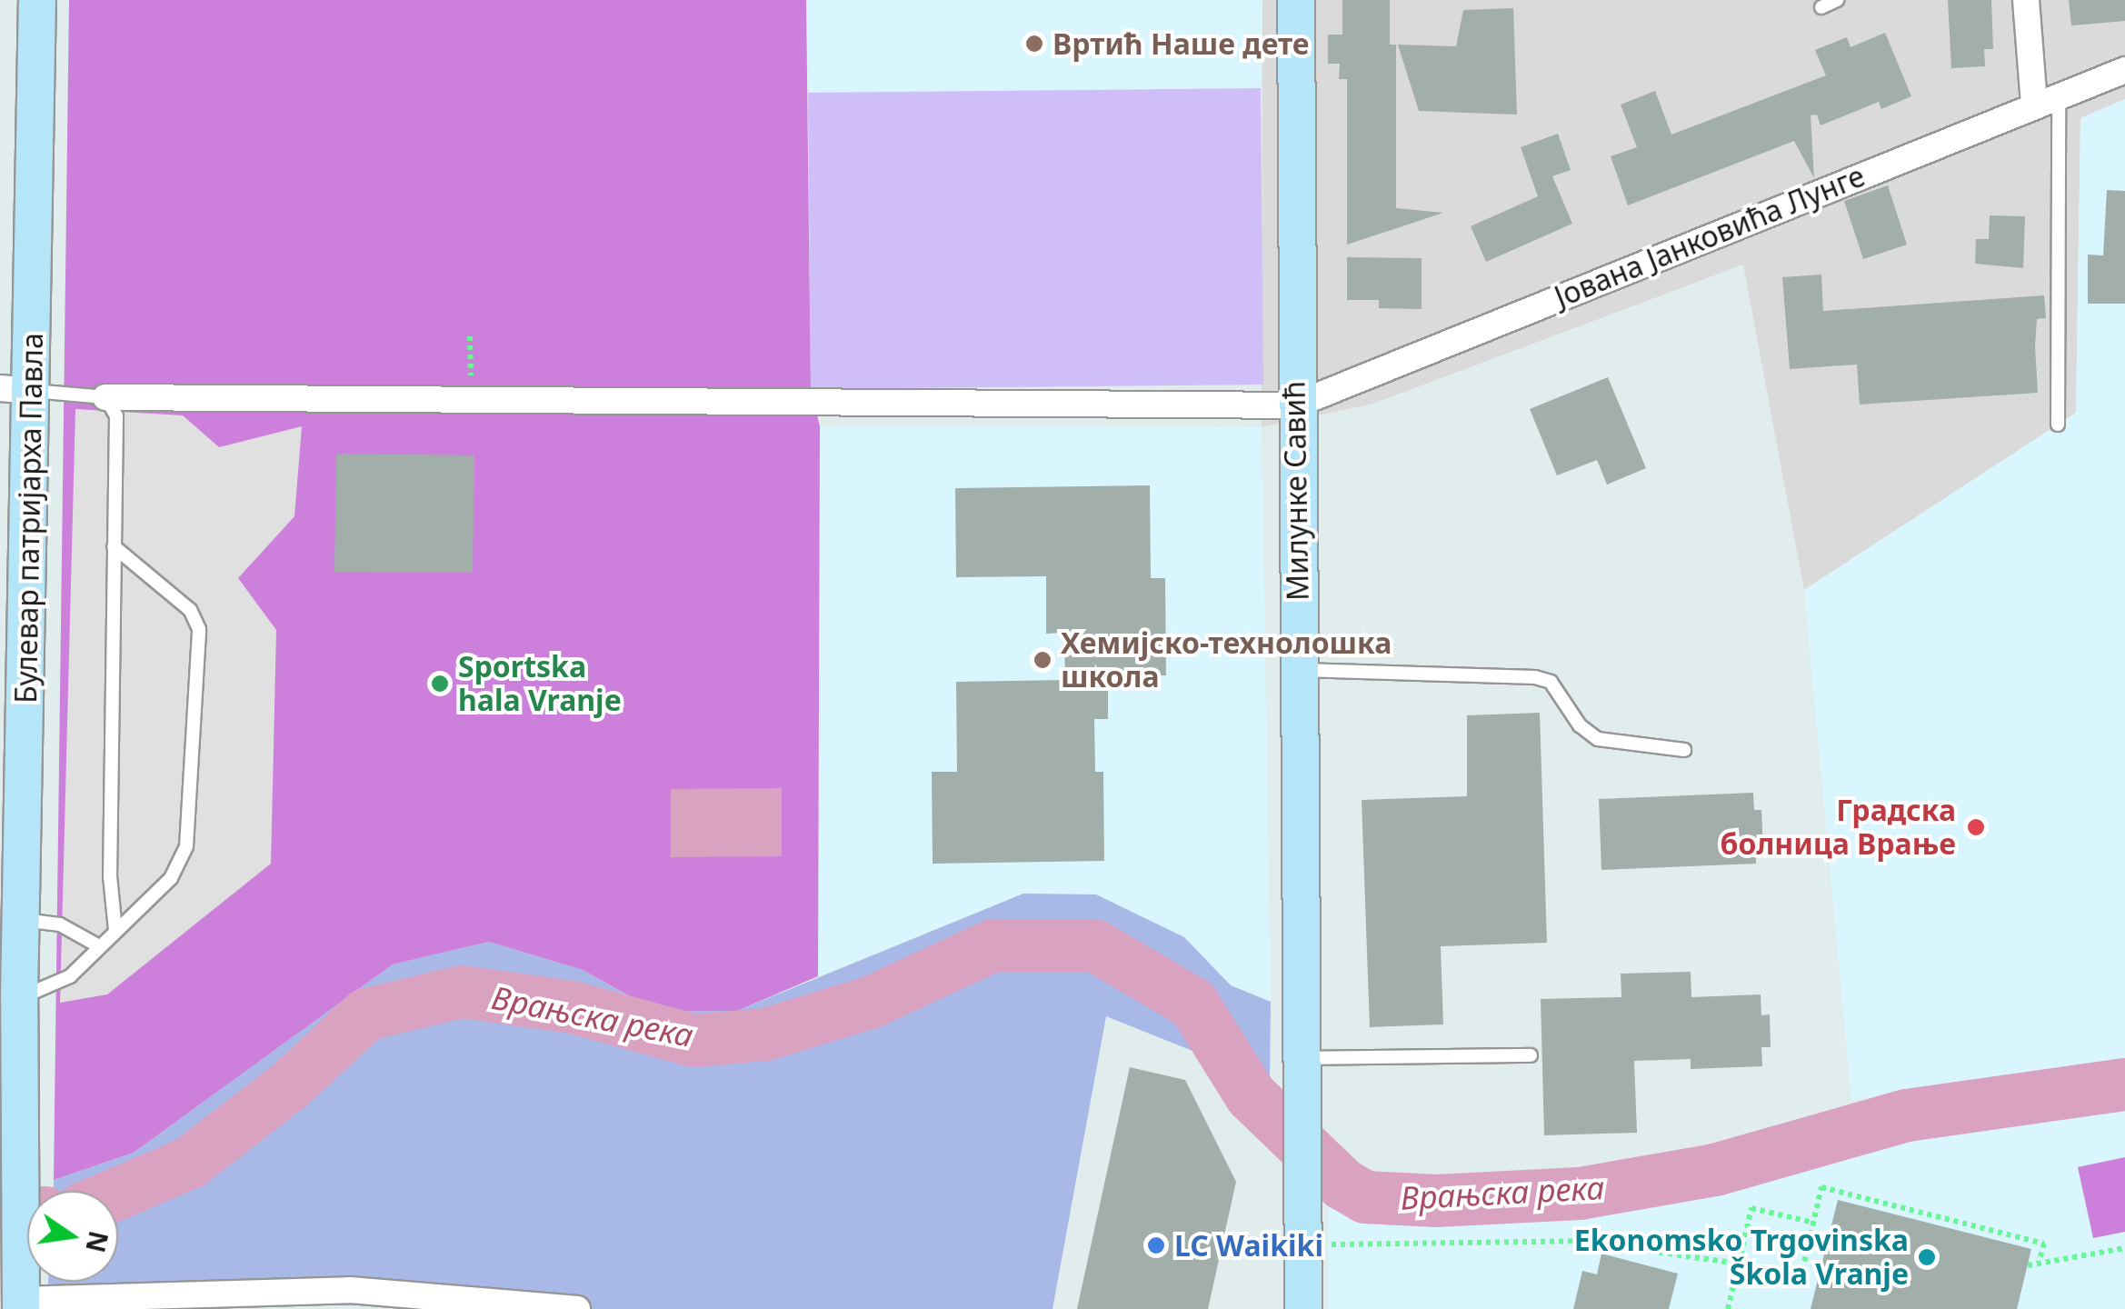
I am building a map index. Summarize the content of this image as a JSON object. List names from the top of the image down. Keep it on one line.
{"streets":{"street":["Јована Јанковића Лунге","Милунке Савић","Булевар патријарха Павла"]},"crossings":[["Јована Јанковића Лунге","Милунке Савић"]],"water":["Врањска река"],"places":["Вртић Наше дете","Хемијско-технолошка школа","Sportska hala Vranje","Градска болница Врање","LC Waikiki","Ekonomsko Trgovinska Škola Vranje"],"north":"right"}
